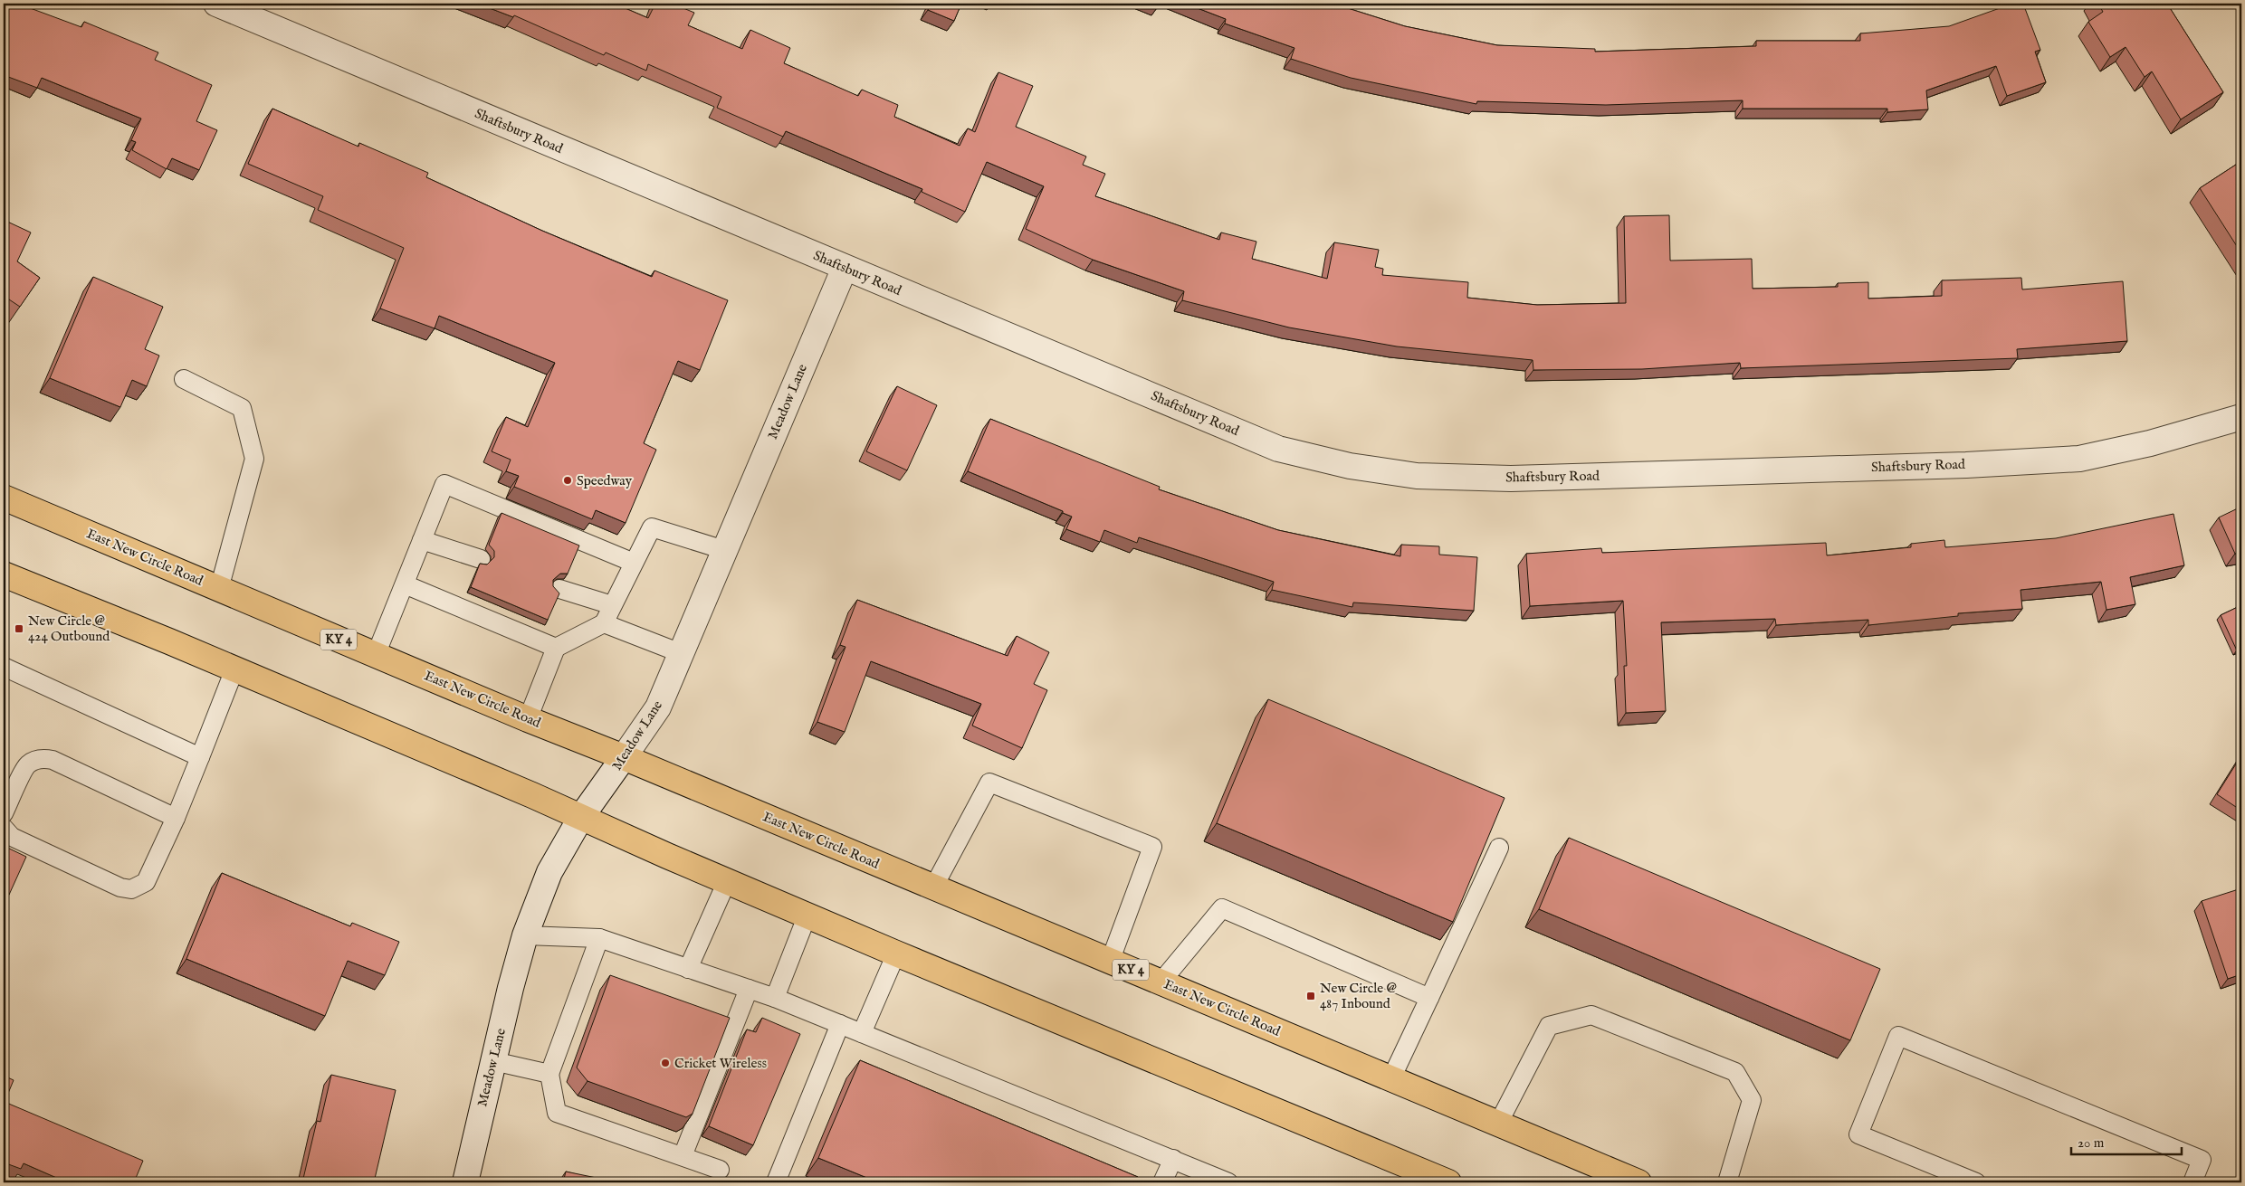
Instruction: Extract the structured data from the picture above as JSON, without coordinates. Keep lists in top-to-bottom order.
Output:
{
  "streets": {
    "highway": ["East New Circle Road", "KY 4"],
    "street": ["Shaftsbury Road", "Meadow Lane"]
  },
  "crossings": [
    ["Shaftsbury Road", "Meadow Lane"],
    ["Meadow Lane", "East New Circle Road"]
  ],
  "places": {
    "other": ["Speedway", "Cricket Wireless"],
    "transit": ["New Circle @ 424 Outbound", "New Circle @ 487 Inbound"]
  },
  "scale_bar": "20 m"
}
